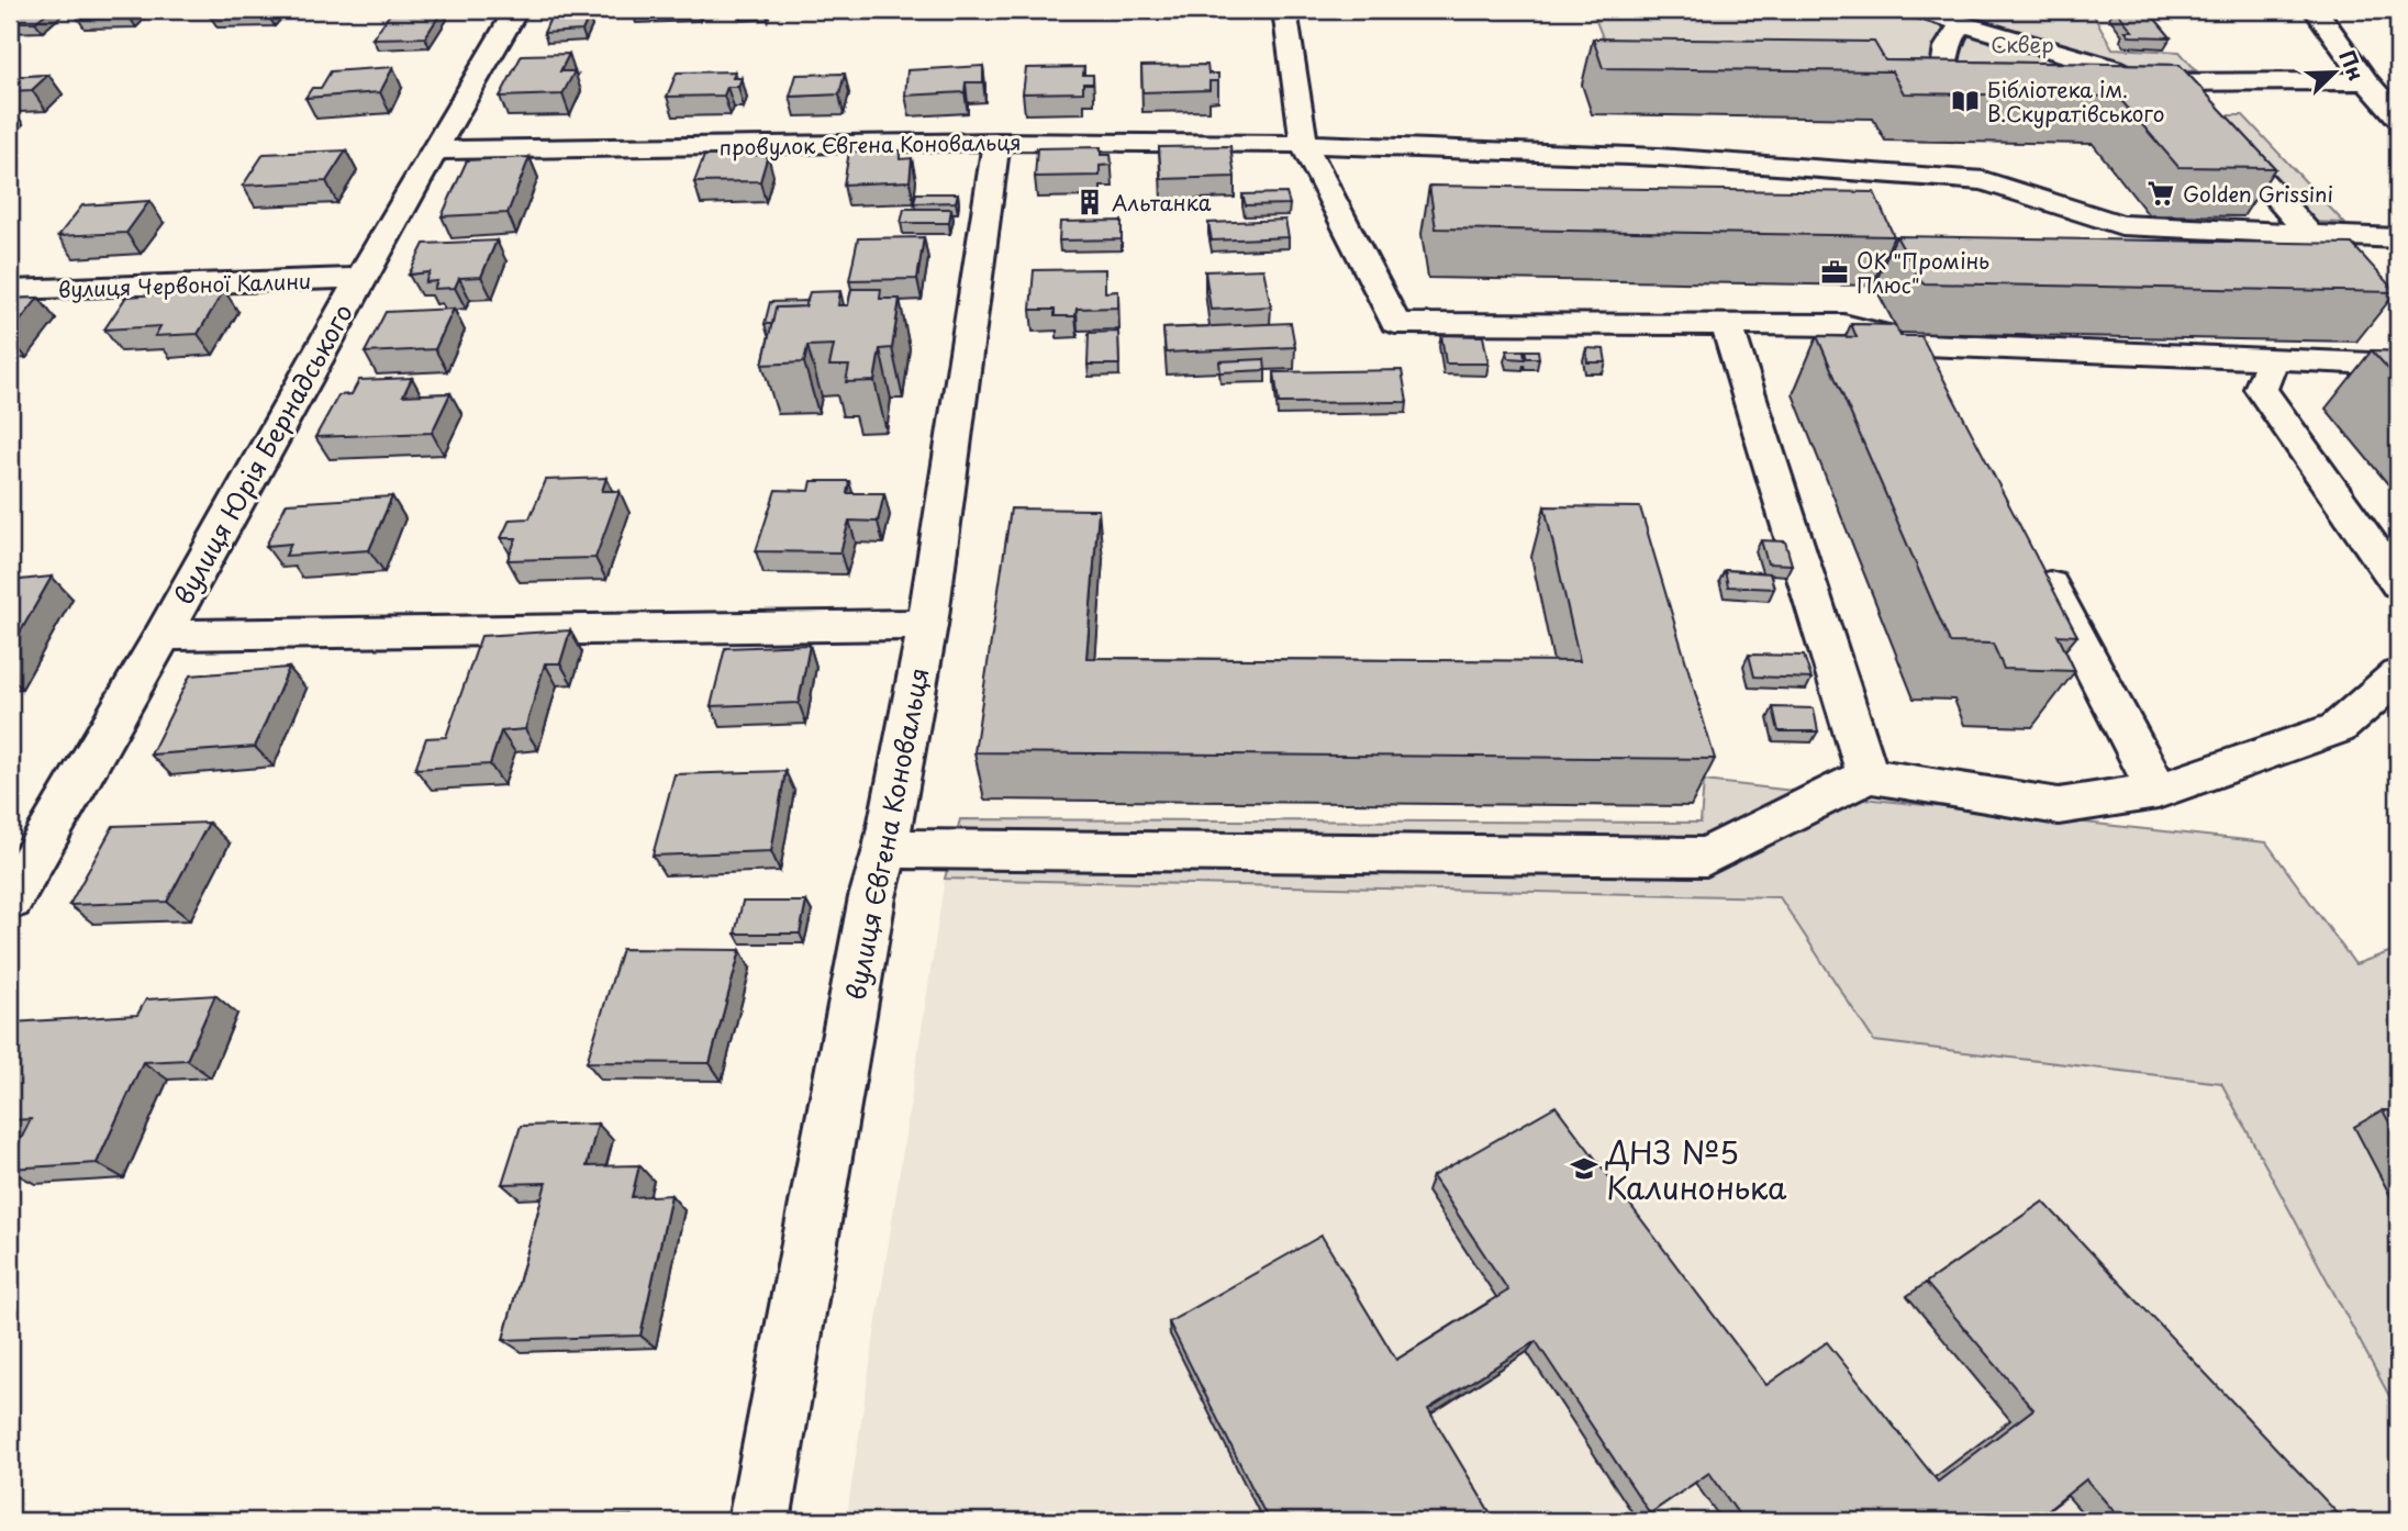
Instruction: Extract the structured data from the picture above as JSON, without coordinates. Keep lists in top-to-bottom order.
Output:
{
  "streets": {
    "street": [
      "провулок Євгена Коновальця",
      "вулиця Червоної Калини",
      "вулиця Юрія Бернадського",
      "вулиця Євгена Коновальця"
    ]
  },
  "crossings": [
    ["провулок Євгена Коновальця", "вулиця Юрія Бернадського"],
    ["провулок Євгена Коновальця", "вулиця Євгена Коновальця"],
    ["вулиця Червоної Калини", "вулиця Юрія Бернадського"]
  ],
  "parks": ["Сквер"],
  "places": {
    "library": ["Бібліотека ім. В.Скуратівського"],
    "supermarket": ["Golden Grissini"],
    "building": ["Альтанка"],
    "office": ["ОК \"Промінь Плюс\""],
    "school or university": ["ДНЗ №5 Калинонька"]
  },
  "north": "top right"
}
